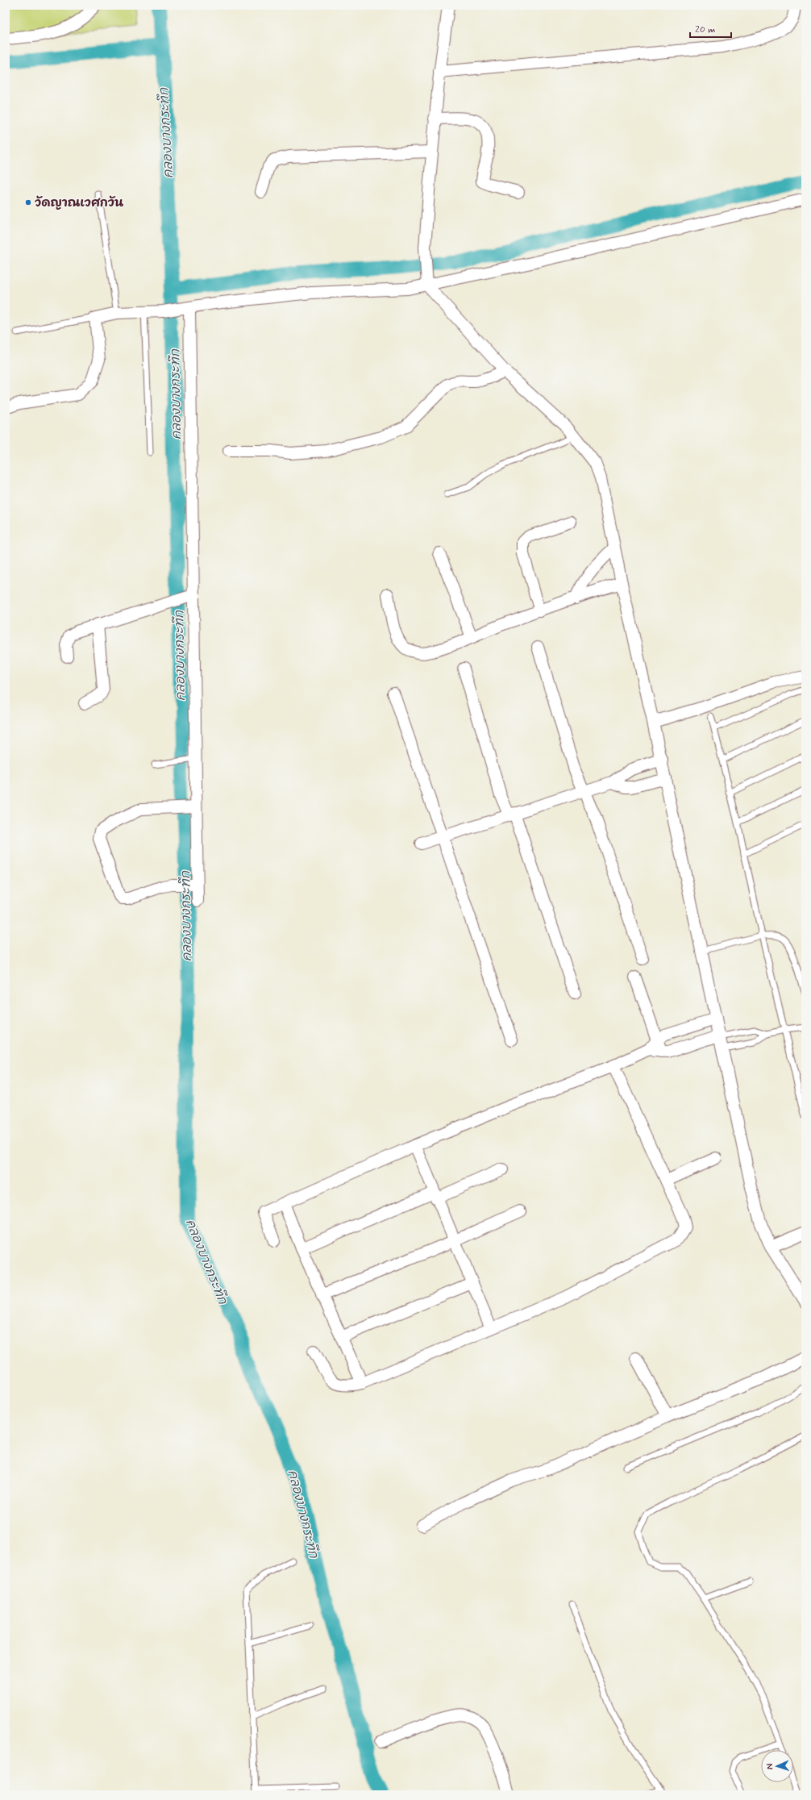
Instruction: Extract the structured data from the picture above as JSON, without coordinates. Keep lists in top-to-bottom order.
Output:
{
  "water": ["คลองบางกระทึก"],
  "places": ["วัดญาณเวศกวัน"],
  "scale_bar": "20 m",
  "north": "left"
}
